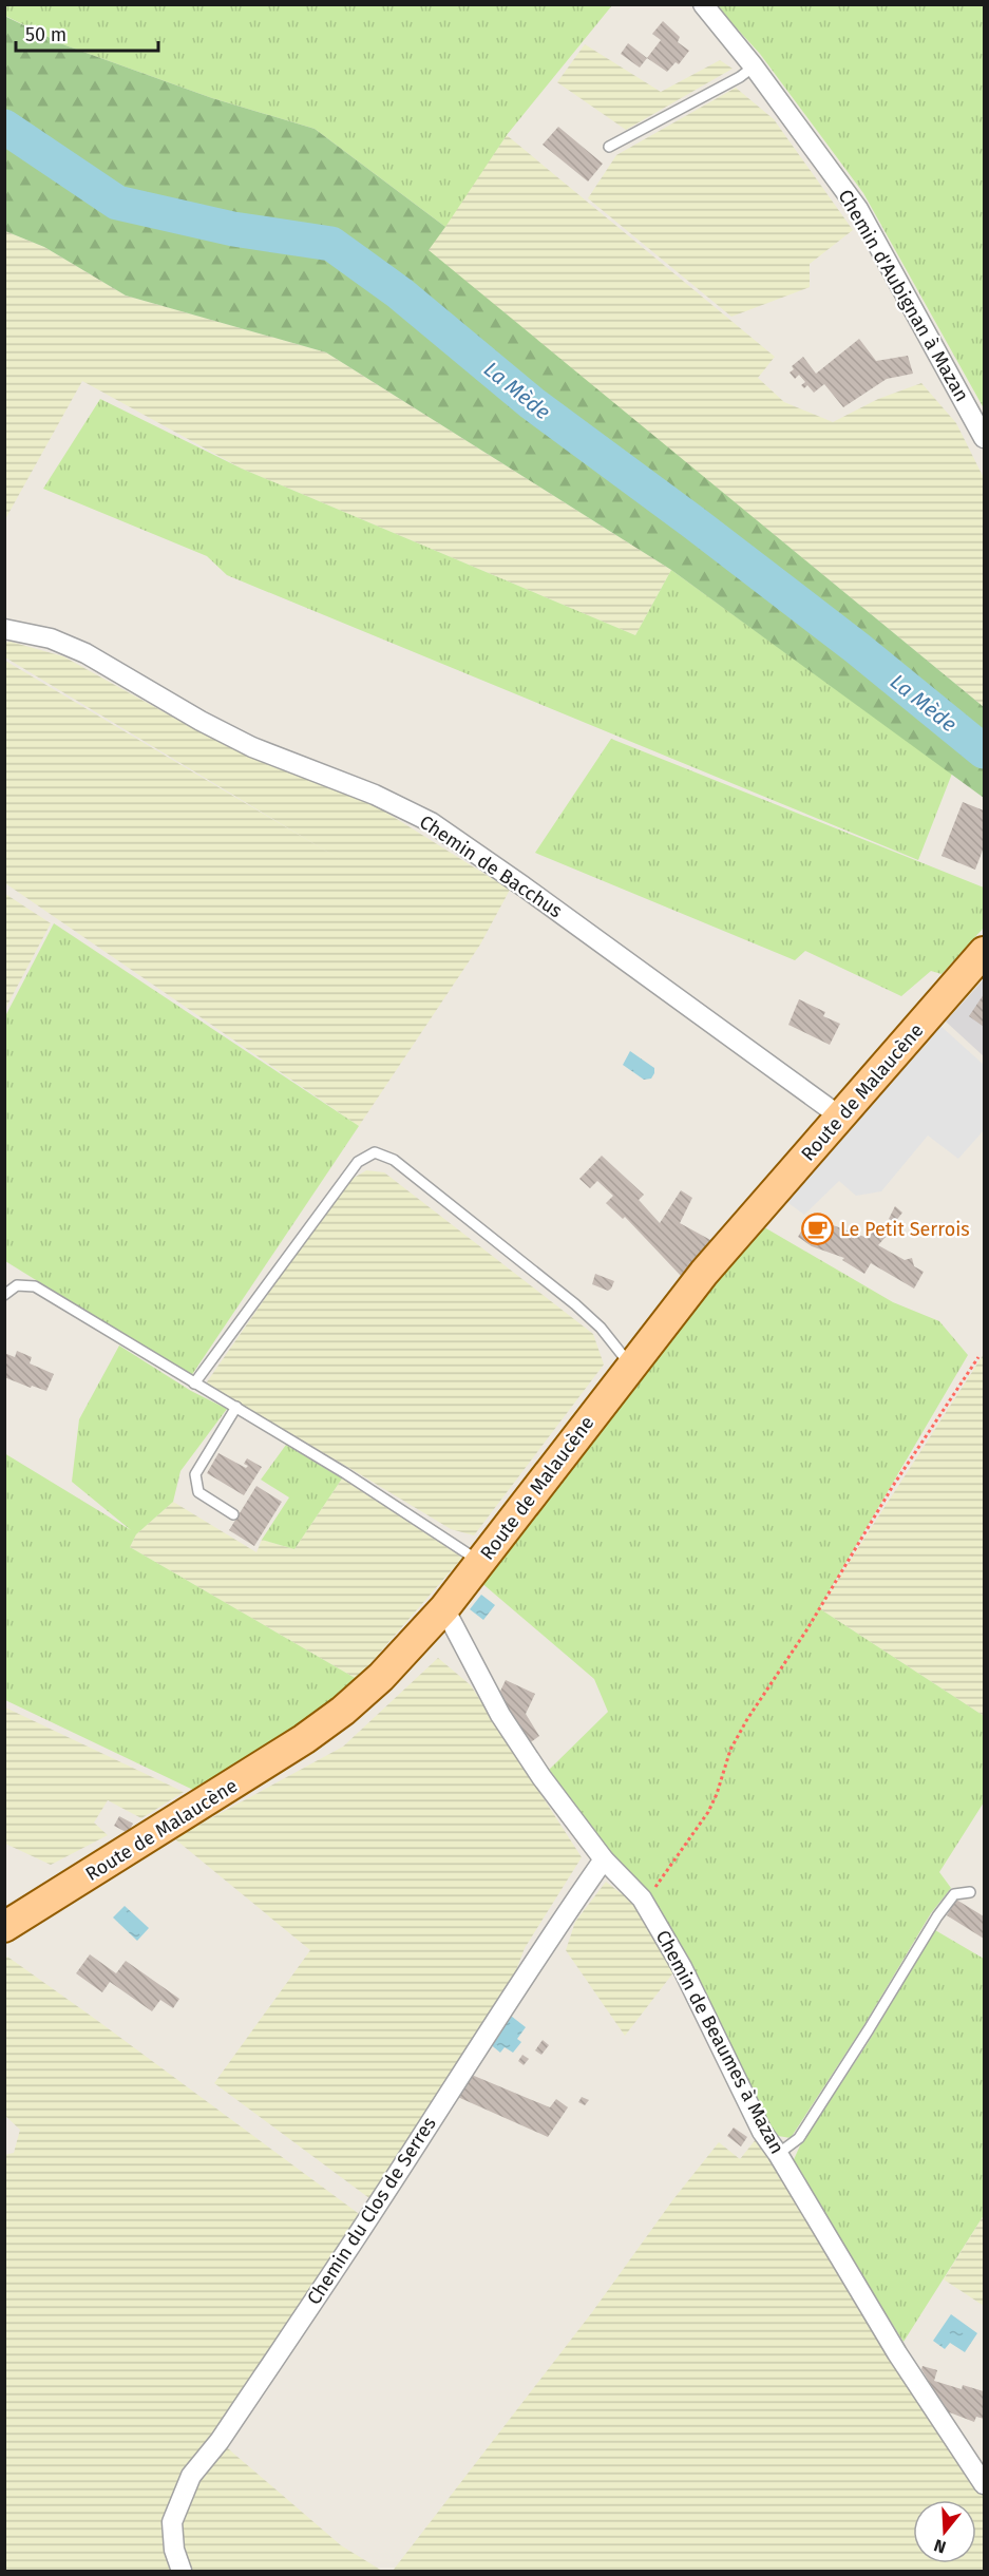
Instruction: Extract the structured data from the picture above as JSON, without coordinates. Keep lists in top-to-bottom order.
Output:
{
  "streets": {
    "main road": ["Route de Malaucène"],
    "street": [
      "Chemin d'Aubignan à Mazan",
      "Chemin de Bacchus",
      "Chemin de Beaumes à Mazan",
      "Chemin du Clos de Serres"
    ]
  },
  "crossings": [
    ["Chemin de Bacchus", "Route de Malaucène"],
    ["Route de Malaucène", "Chemin de Beaumes à Mazan"],
    ["Chemin de Beaumes à Mazan", "Chemin du Clos de Serres"]
  ],
  "water": ["La Mède"],
  "places": {
    "cafe": ["Le Petit Serrois"]
  },
  "scale_bar": "50 m",
  "north": "bottom"
}
